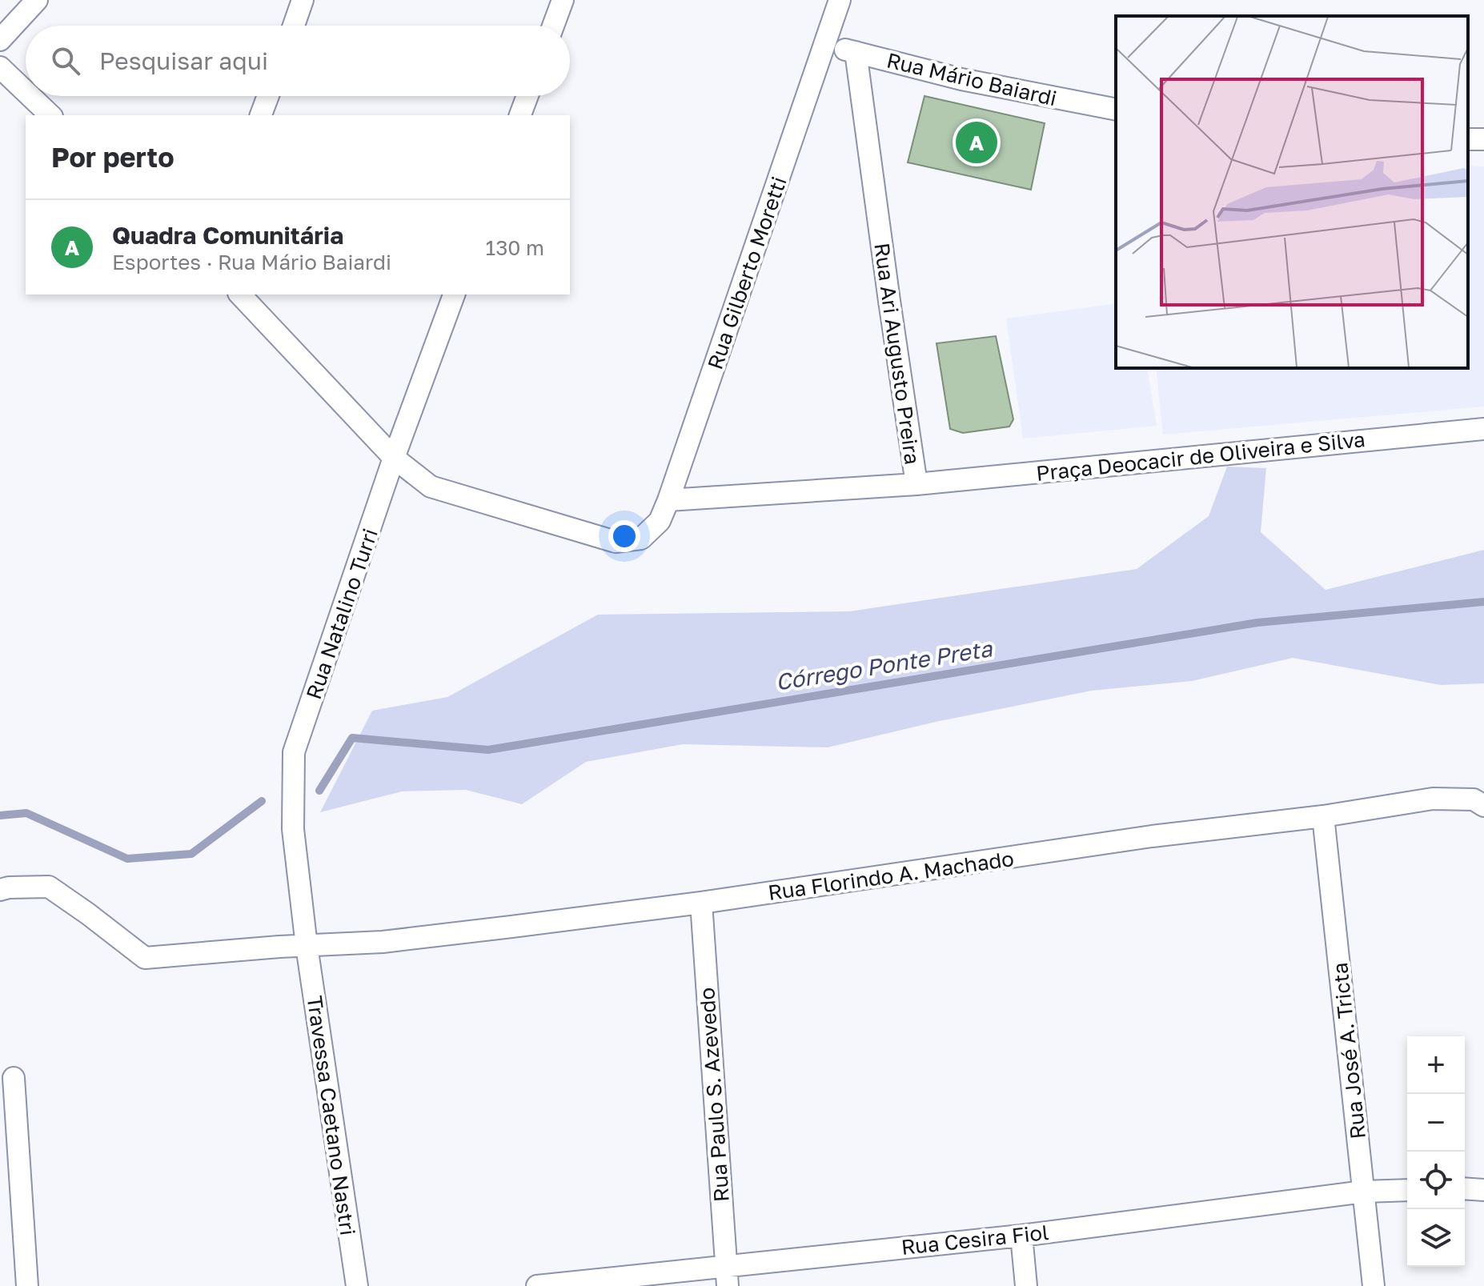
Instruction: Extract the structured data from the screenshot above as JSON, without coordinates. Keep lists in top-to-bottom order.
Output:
{
  "streets": {
    "street": [
      "Rua Mário Baiardi",
      "Rua Gilberto Moretti",
      "Rua Ari Augusto Preira",
      "Praça Deocacir de Oliveira e Silva",
      "Rua Natalino Turri",
      "Rua Florindo A. Machado",
      "Rua José A. Tricta",
      "Rua Paulo S. Azevedo",
      "Travessa Caetano Nastri",
      "Rua Cesira Fiol"
    ]
  },
  "crossings": [
    ["Rua Mário Baiardi", "Rua Gilberto Moretti"],
    ["Rua Mário Baiardi", "Rua Ari Augusto Preira"],
    ["Rua Gilberto Moretti", "Rua Ari Augusto Preira"],
    ["Rua Gilberto Moretti", "Rua Natalino Turri"],
    ["Rua Ari Augusto Preira", "Praça Deocacir de Oliveira e Silva"],
    ["Rua Natalino Turri", "Rua Florindo A. Machado"],
    ["Rua Natalino Turri", "Travessa Caetano Nastri"],
    ["Rua Florindo A. Machado", "Rua José A. Tricta"],
    ["Rua Florindo A. Machado", "Rua Paulo S. Azevedo"],
    ["Rua Florindo A. Machado", "Travessa Caetano Nastri"],
    ["Rua José A. Tricta", "Rua Cesira Fiol"],
    ["Rua Paulo S. Azevedo", "Rua Cesira Fiol"]
  ],
  "water": ["Córrego Ponte Preta"],
  "page": {
    "search": "Pesquisar aqui",
    "heading": "Por perto",
    "pins": "A",
    "list": [
      {
        "mark": "A",
        "name": "Quadra Comunitária",
        "note": "Esportes · Rua Mário Baiardi",
        "value": "130 m"
      }
    ],
    "map_buttons": ["+", "−"]
  }
}
